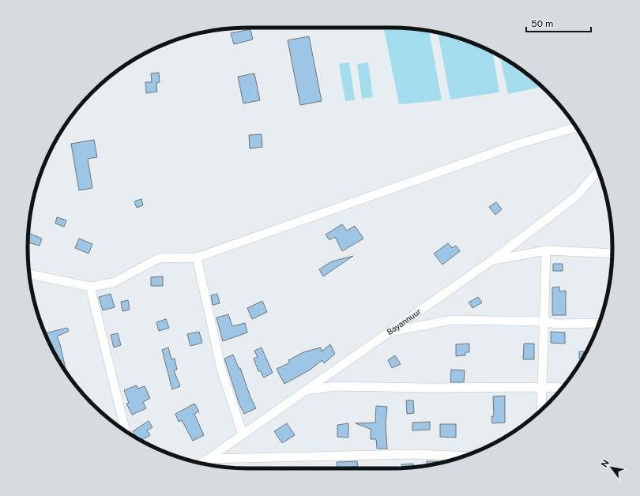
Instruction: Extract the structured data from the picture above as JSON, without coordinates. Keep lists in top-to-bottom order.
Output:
{
  "streets": {
    "street": ["Bayannuur"]
  },
  "scale_bar": "50 m",
  "north": "top left"
}
